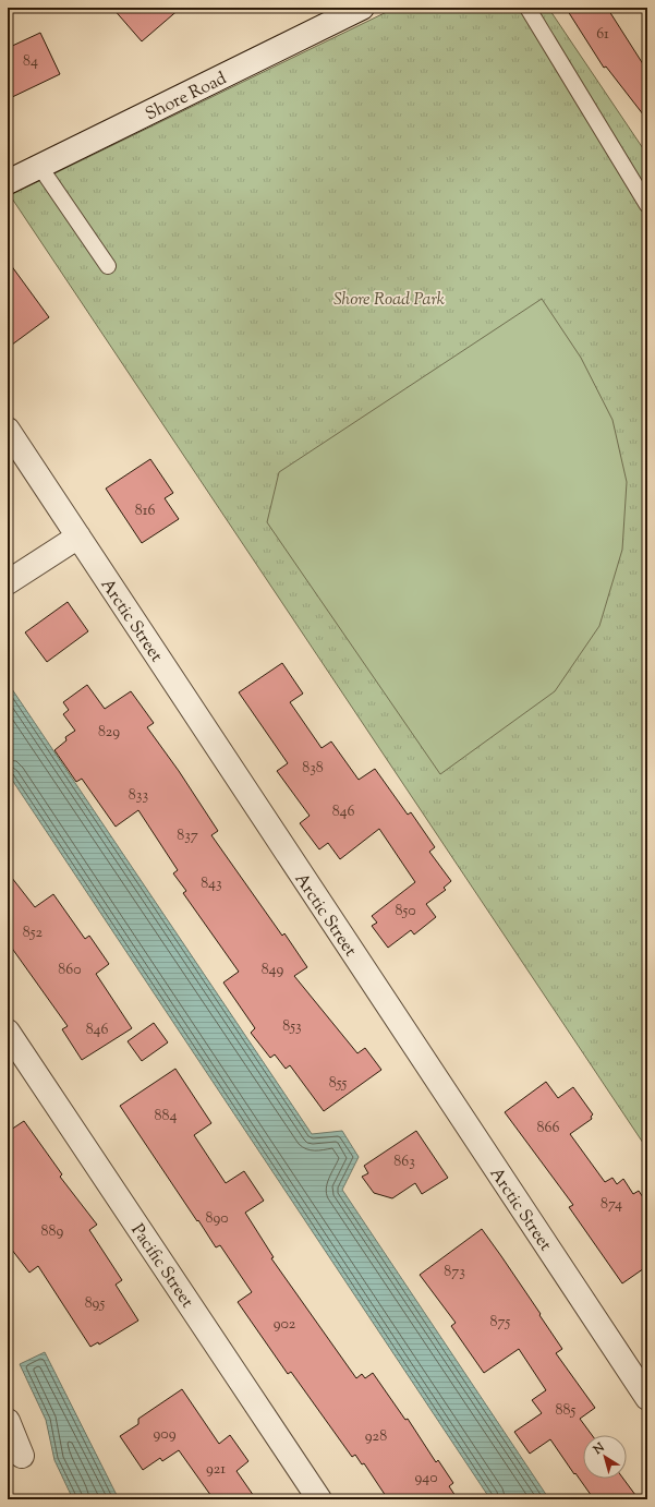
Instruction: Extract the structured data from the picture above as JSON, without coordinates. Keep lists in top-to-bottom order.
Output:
{
  "streets": {
    "street": ["Shore Road", "Arctic Street", "Pacific Street"]
  },
  "parks": ["Shore Road Park"],
  "house_numbers": [
    "61",
    "84",
    "816",
    "829",
    "838",
    "833",
    "846",
    "837",
    "843",
    "850",
    "852",
    "860",
    "849",
    "853",
    "846",
    "855",
    "884",
    "866",
    "863",
    "874",
    "890",
    "889",
    "873",
    "895",
    "875",
    "902",
    "885",
    "909",
    "928",
    "921",
    "940"
  ],
  "north": "top left"
}
